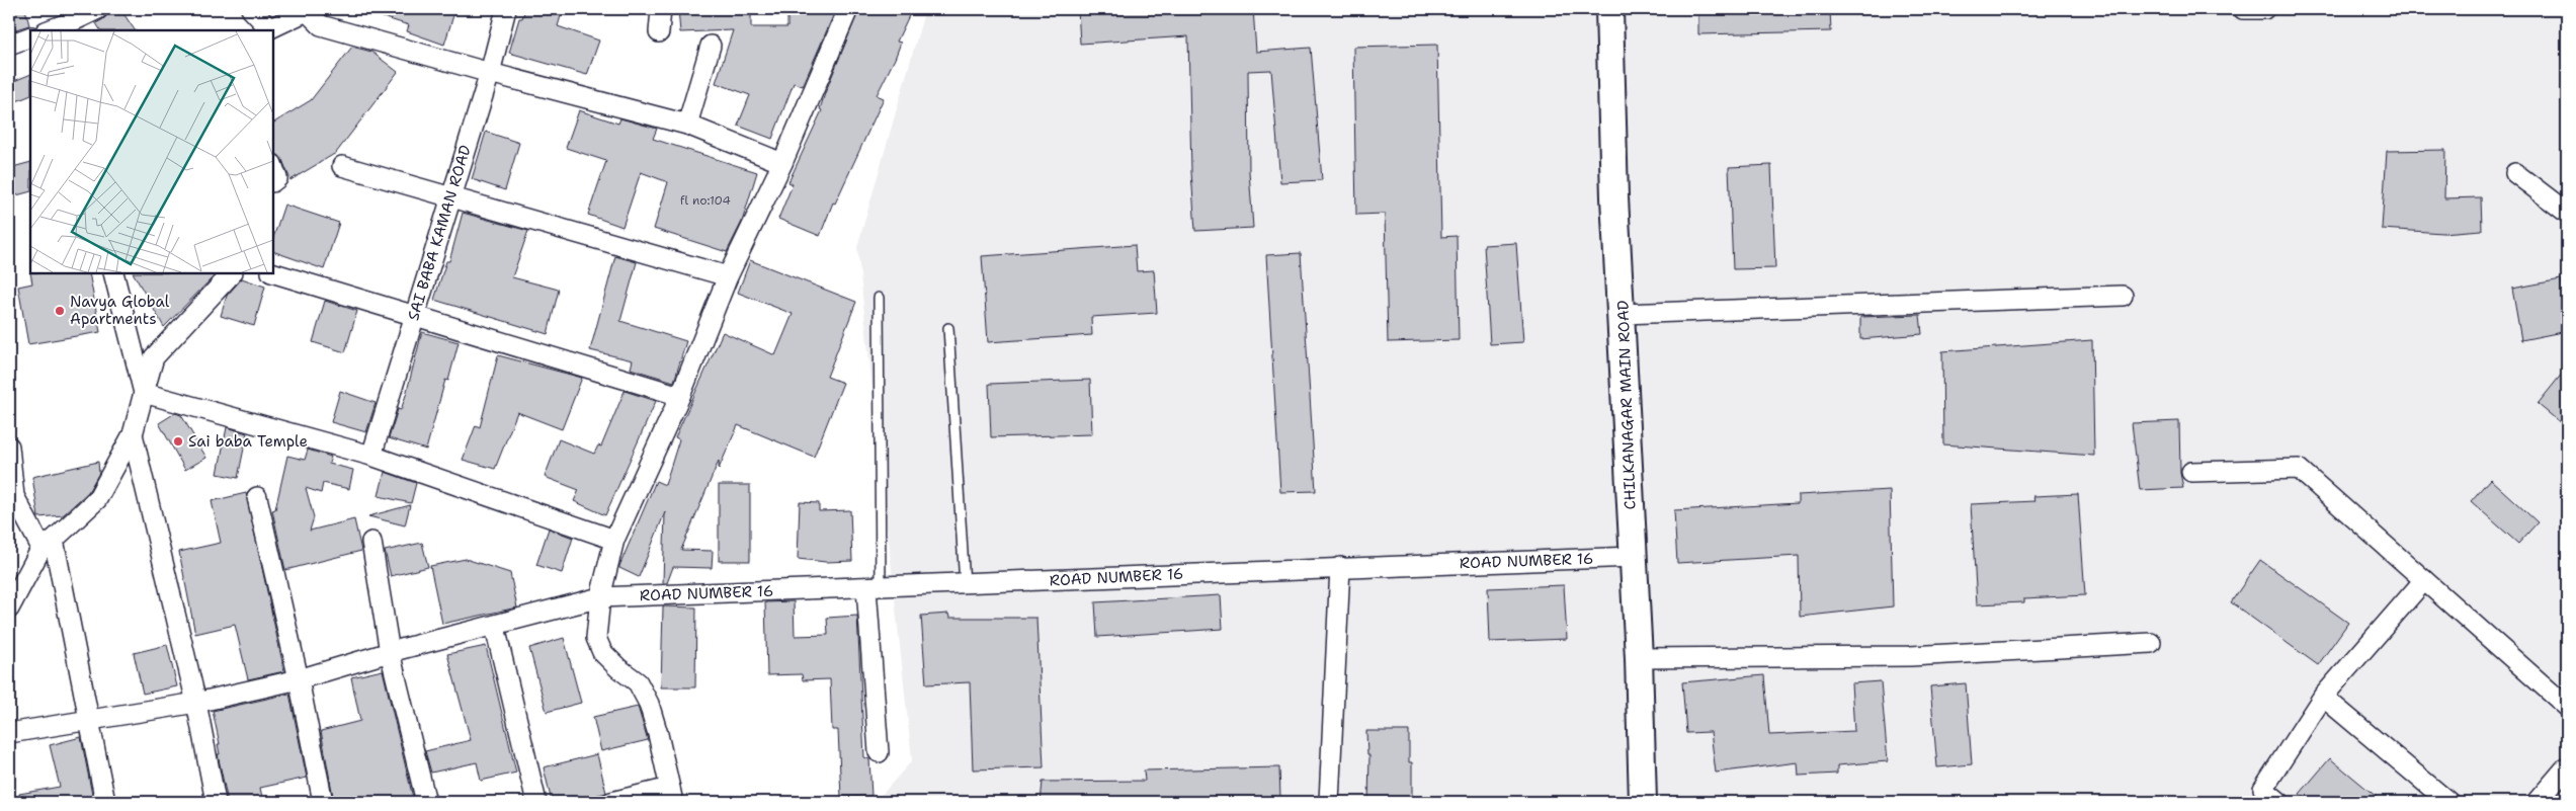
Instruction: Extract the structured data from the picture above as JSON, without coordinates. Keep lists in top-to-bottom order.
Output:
{
  "streets": {
    "main road": ["CHILKANAGAR MAIN ROAD"],
    "street": ["SAI BABA KAMAN ROAD", "ROAD NUMBER 16"]
  },
  "crossings": [
    ["CHILKANAGAR MAIN ROAD", "ROAD NUMBER 16"]
  ],
  "places": ["Navya Global Apartments", "Sai baba Temple"],
  "house_numbers": ["fl no:104"]
}
